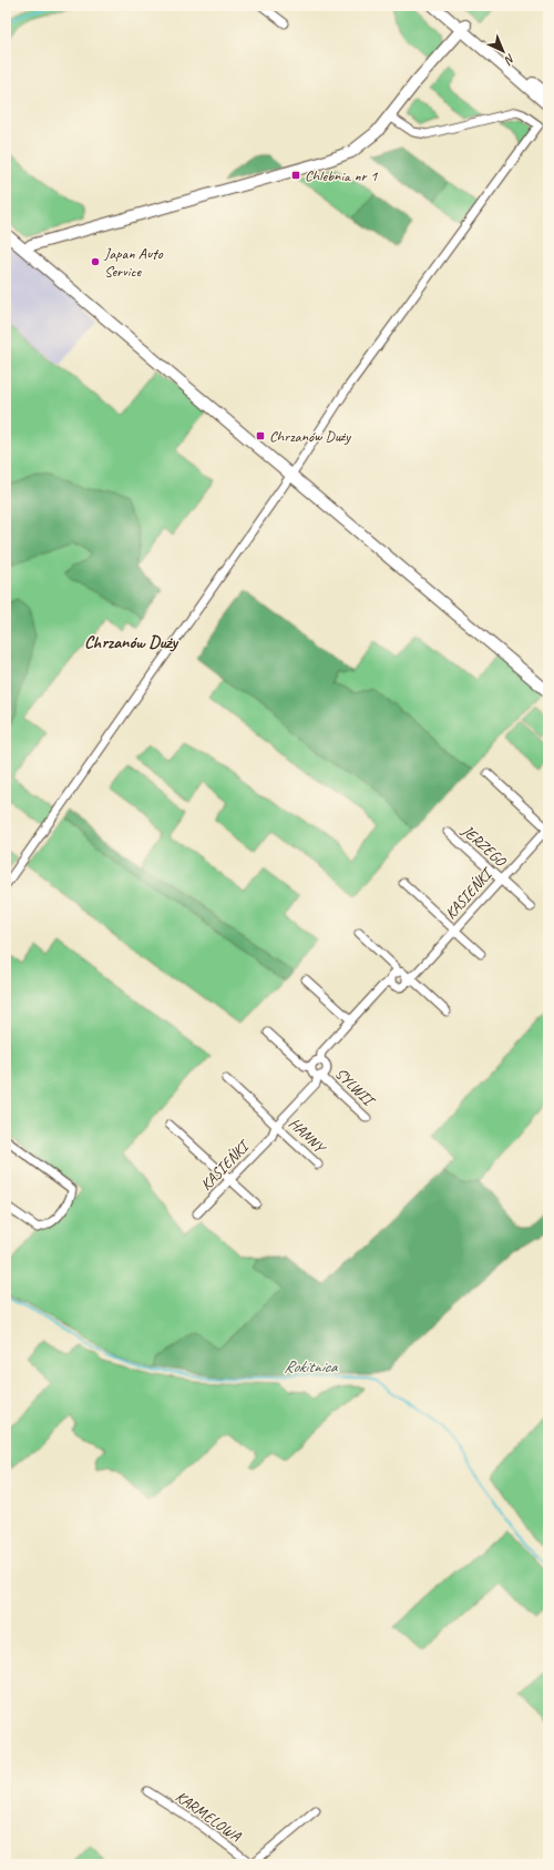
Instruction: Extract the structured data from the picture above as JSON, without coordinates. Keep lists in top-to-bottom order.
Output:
{
  "streets": {
    "street": [
      "JERZEGO",
      "KASIEŃKI",
      "SYLWII",
      "HANNY",
      "KARMELOWA"
    ]
  },
  "crossings": [
    ["JERZEGO", "KASIEŃKI"],
    ["KASIEŃKI", "SYLWII"],
    ["KASIEŃKI", "HANNY"]
  ],
  "districts": ["Chrzanów Duży"],
  "water": ["Rokitnica"],
  "places": {
    "transit": ["Chlebnia nr 1", "Chrzanów Duży"],
    "other": ["Japan Auto Service"]
  },
  "north": "bottom right"
}
